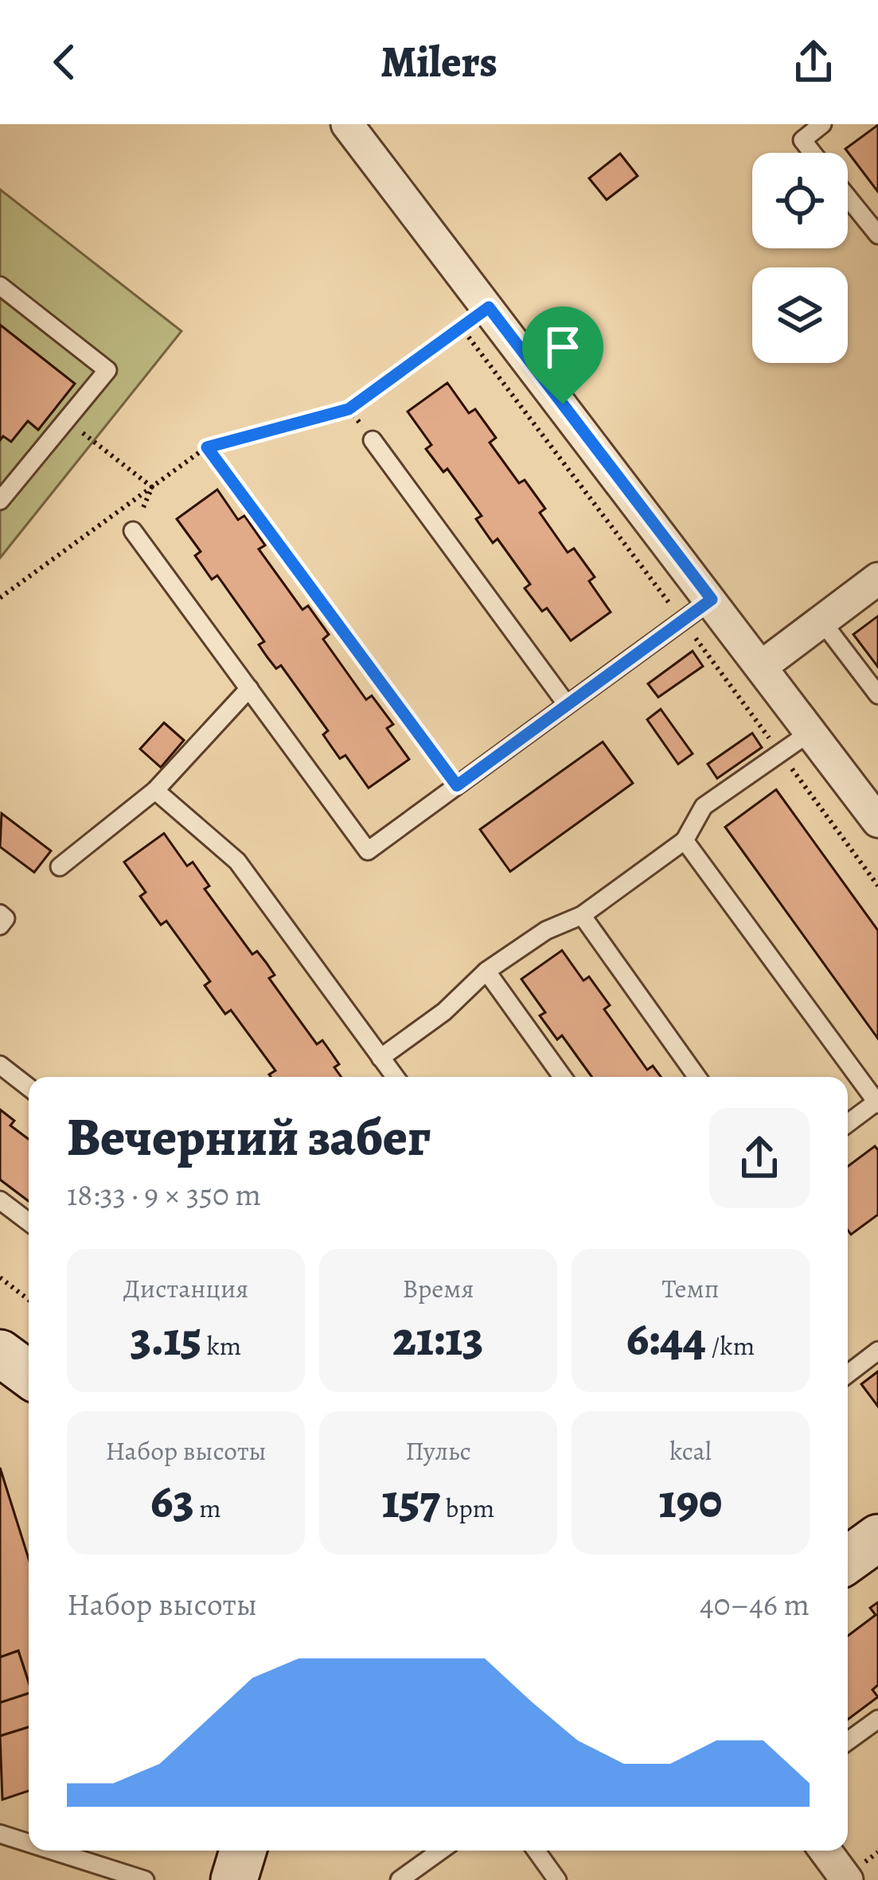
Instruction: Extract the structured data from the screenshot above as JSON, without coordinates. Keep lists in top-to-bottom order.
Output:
{
  "page": {
    "header": "Milers",
    "heading": ["Вечерний забег", "18:33 · 9 × 350 m"],
    "stats": [
      ["Дистанция", "3.15 km"],
      ["Время", "21:13"],
      ["Темп", "6:44 /km"],
      ["Набор высоты", "63 m"],
      ["Пульс", "157 bpm"],
      ["kcal", "190"]
    ],
    "chart": ["Набор высоты", "40–46 m"]
  }
}
